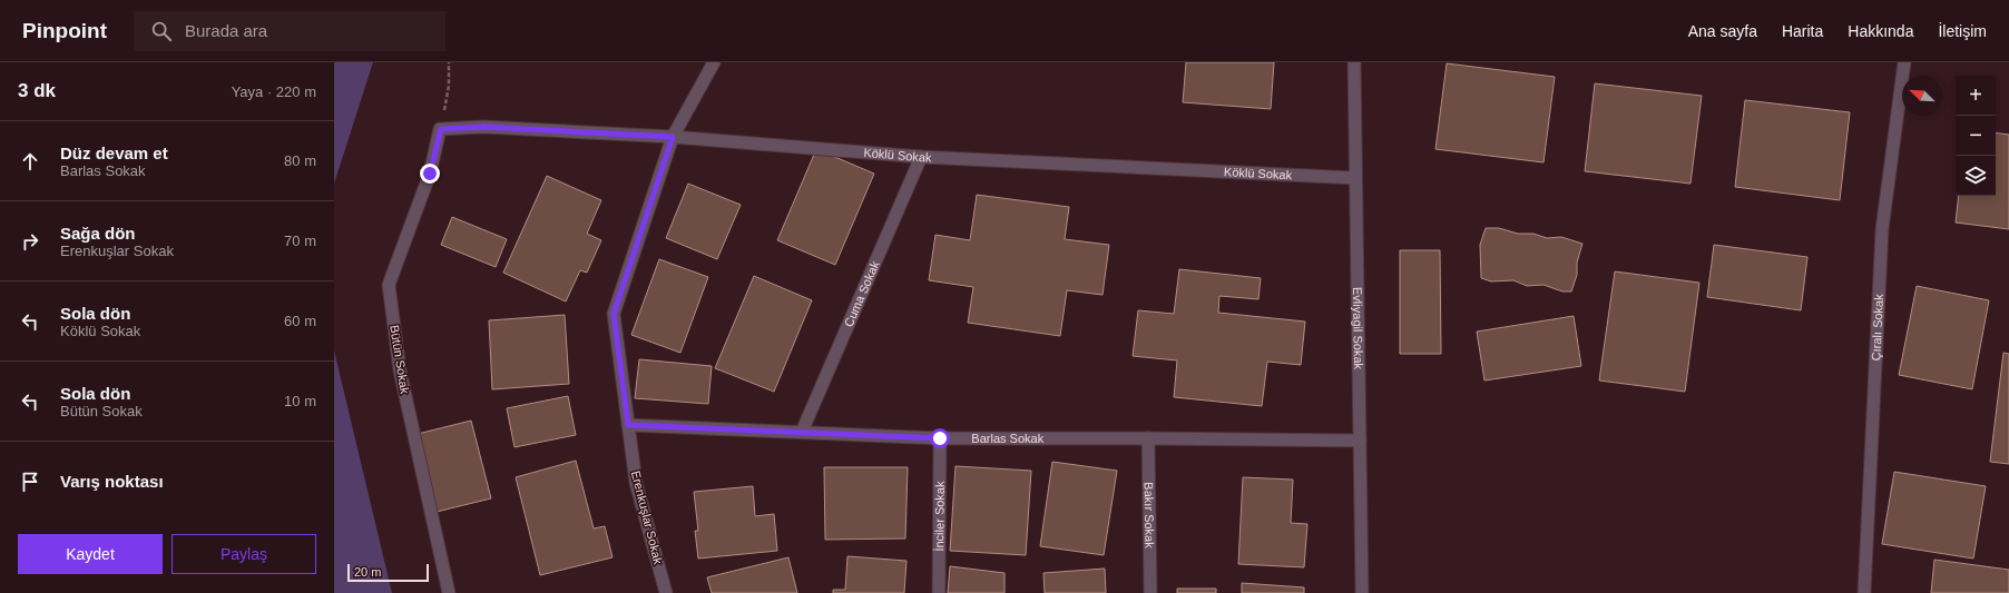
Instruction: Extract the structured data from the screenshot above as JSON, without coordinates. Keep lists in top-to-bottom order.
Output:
{
  "streets": {
    "street": [
      "Köklü Sokak",
      "Cuma Sokak",
      "Çıralı Sokak",
      "Evliyagil Sokak",
      "Bütün Sokak",
      "Barlas Sokak",
      "Bakır Sokak",
      "İnciler Sokak",
      "Erenkuşlar Sokak"
    ]
  },
  "crossings": [
    ["Köklü Sokak", "Cuma Sokak"],
    ["Köklü Sokak", "Evliyagil Sokak"],
    ["Köklü Sokak", "Bütün Sokak"],
    ["Köklü Sokak", "Erenkuşlar Sokak"],
    ["Cuma Sokak", "Barlas Sokak"],
    ["Evliyagil Sokak", "Barlas Sokak"],
    ["Barlas Sokak", "Bakır Sokak"],
    ["Barlas Sokak", "İnciler Sokak"],
    ["Barlas Sokak", "Erenkuşlar Sokak"]
  ],
  "scale_bar": "20 m",
  "north": "top left",
  "page": {
    "header": "Pinpoint",
    "search": "Burada ara",
    "nav": [
      "Ana sayfa",
      "Harita",
      "Hakkında",
      "İletişim"
    ],
    "heading": ["3 dk", "Yaya · 220 m"],
    "map_buttons": ["+", "−"],
    "list": [
      ["Düz devam et", "Barlas Sokak", "80 m"],
      ["Sağa dön", "Erenkuşlar Sokak", "70 m"],
      ["Sola dön", "Köklü Sokak", "60 m"],
      ["Sola dön", "Bütün Sokak", "10 m"],
      "Varış noktası"
    ],
    "buttons": ["Kaydet", "Paylaş"],
    "scale": "20 m"
  }
}
